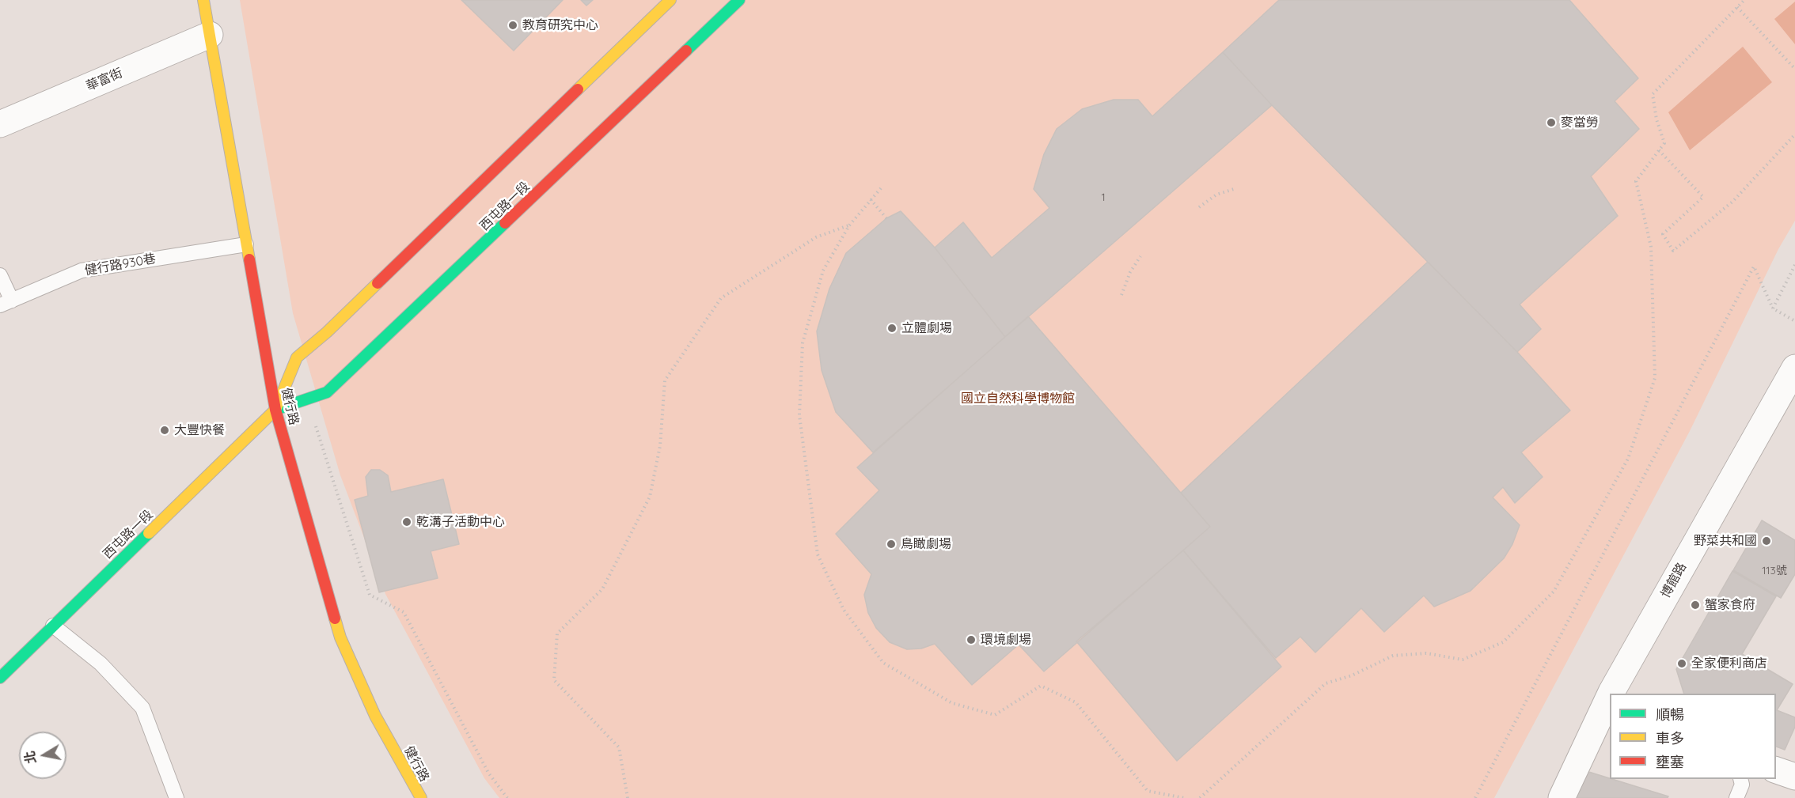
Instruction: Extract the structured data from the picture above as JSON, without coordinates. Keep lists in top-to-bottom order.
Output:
{
  "streets": {
    "street": [
      "華富街",
      "西屯路一段",
      "健行路",
      "博館路"
    ],
    "lane": ["健行路930巷"]
  },
  "crossings": [
    ["華富街", "健行路"],
    ["西屯路一段", "健行路"],
    ["健行路930巷", "健行路"]
  ],
  "parks": ["國立自然科學博物館"],
  "places": [
    "教育研究中心",
    "麥當勞",
    "立體劇場",
    "大豐快餐",
    "乾溝子活動中心",
    "野菜共和國",
    "鳥瞰劇場",
    "蟹家食府",
    "環境劇場",
    "全家便利商店"
  ],
  "house_numbers": ["1", "113號"],
  "legend": ["順暢", "車多", "壅塞"],
  "north": "left"
}
